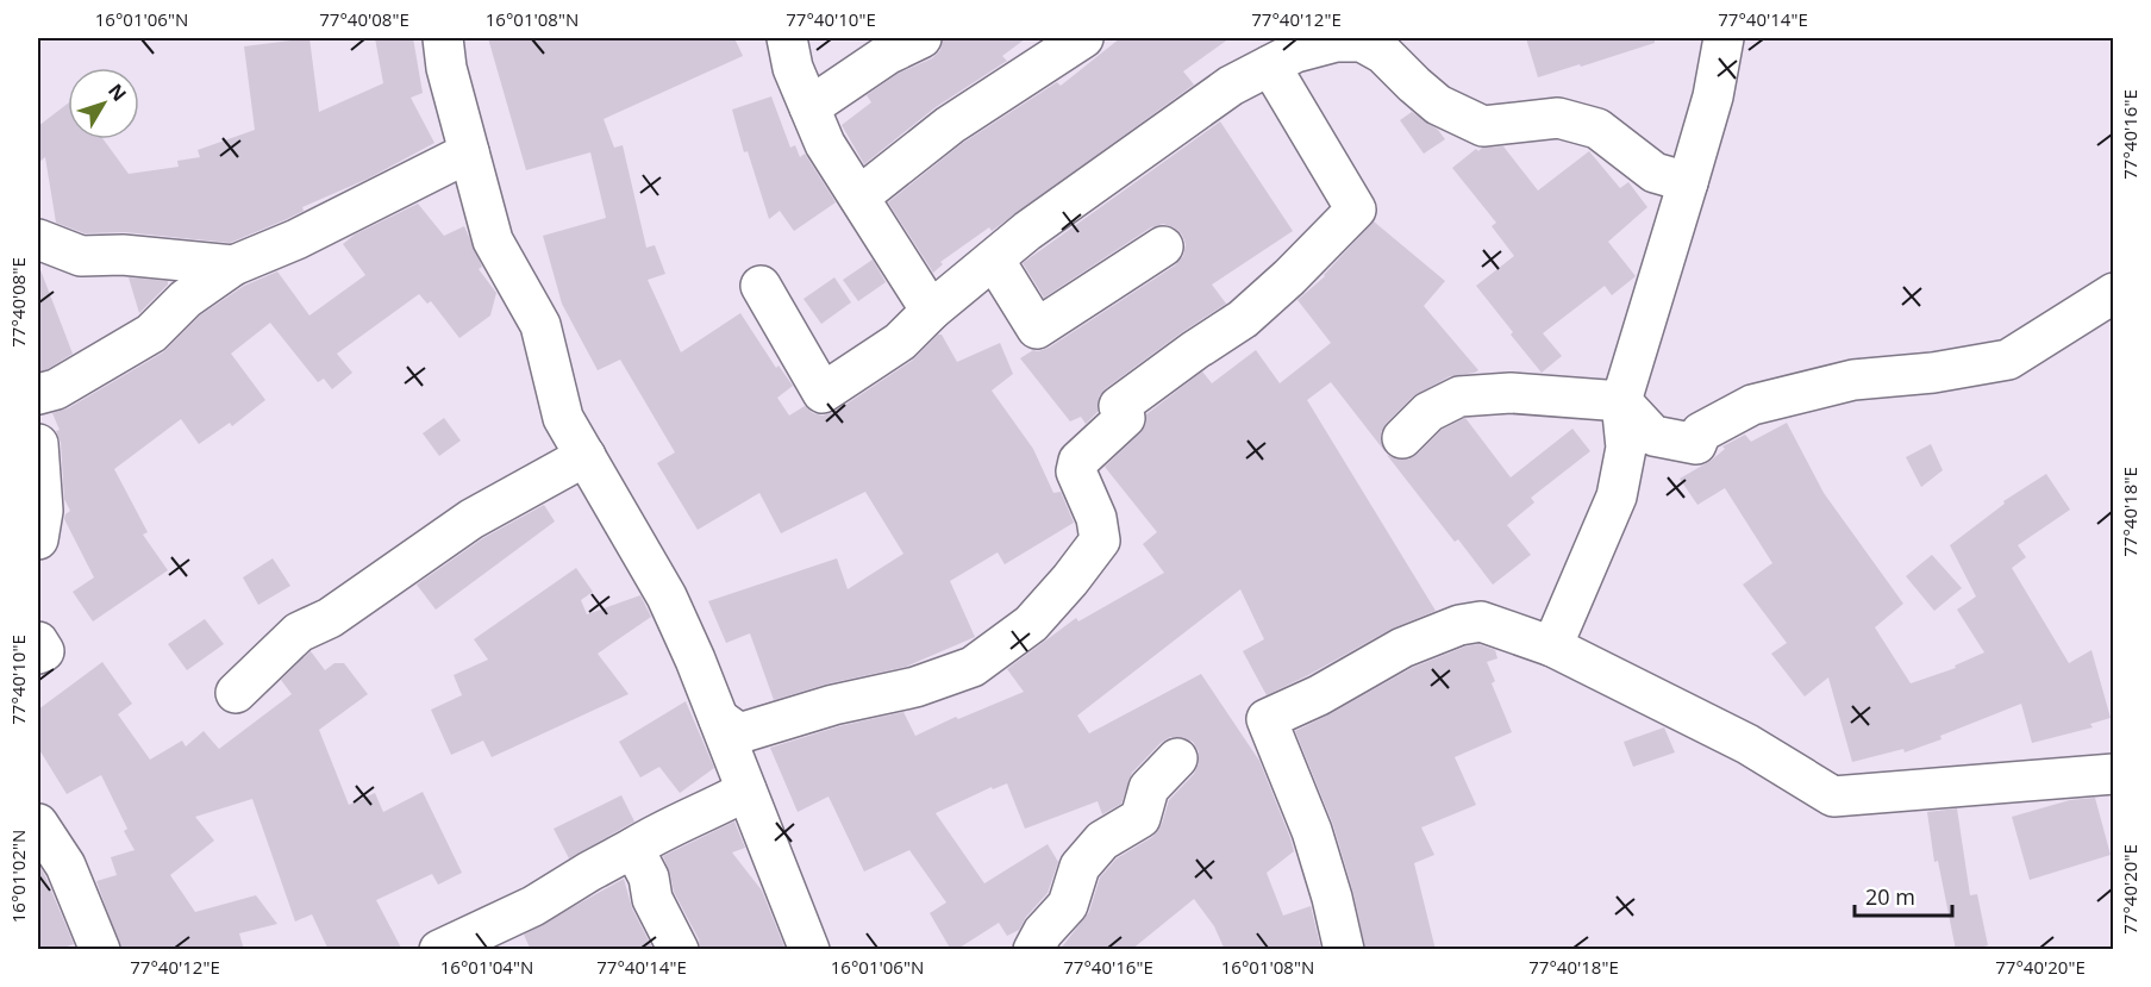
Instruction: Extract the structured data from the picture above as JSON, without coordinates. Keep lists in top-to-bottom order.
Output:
{
  "scale_bar": "20 m",
  "north": "top right",
  "coordinates": [
    "16°01'06\"N",
    "77°40'08\"E",
    "16°01'08\"N",
    "77°40'10\"E",
    "77°40'12\"E",
    "77°40'14\"E",
    "77°40'16\"E",
    "77°40'18\"E",
    "16°01'02\"N",
    "77°40'20\"E",
    "16°01'04\"N"
  ]
}
